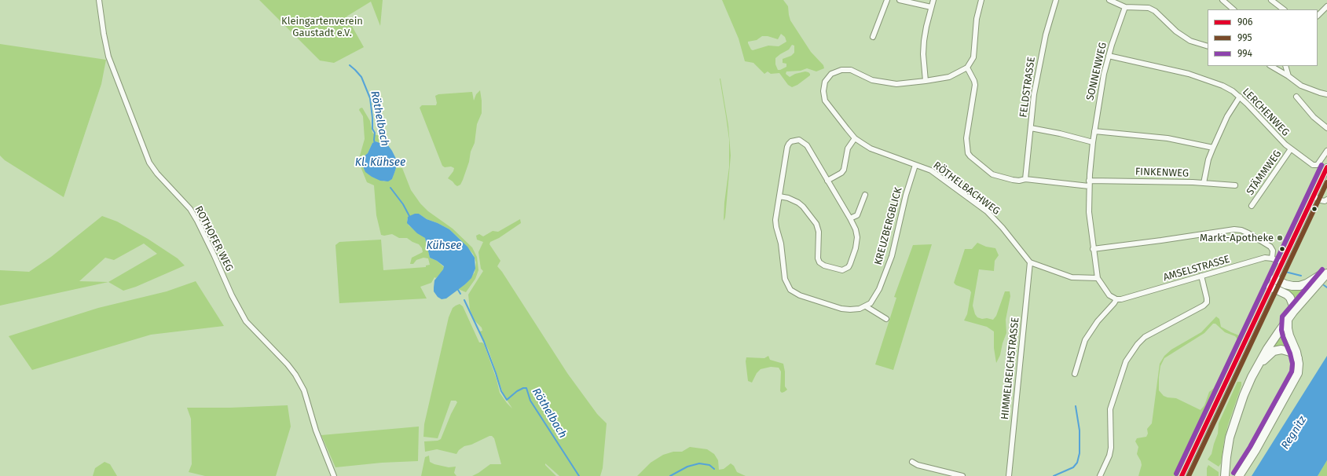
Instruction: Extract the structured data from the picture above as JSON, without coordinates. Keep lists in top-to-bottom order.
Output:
{
  "streets": {
    "street": [
      "SONNENWEG",
      "FELDSTRASSE",
      "LERCHENWEG",
      "FINKENWEG",
      "STÄMMWEG",
      "RÖTHELBACHWEG",
      "KREUZBERGBLICK",
      "ROTHOFER WEG",
      "AMSELSTRASSE",
      "HIMMELREICHSTRASSE"
    ]
  },
  "crossings": [
    ["SONNENWEG", "LERCHENWEG"],
    ["SONNENWEG", "FINKENWEG"],
    ["LERCHENWEG", "STÄMMWEG"],
    ["RÖTHELBACHWEG", "KREUZBERGBLICK"],
    ["RÖTHELBACHWEG", "HIMMELREICHSTRASSE"]
  ],
  "water": [
    "Röthelbach",
    "Kl. Kühsee",
    "Kühsee",
    "Regnitz"
  ],
  "parks": ["Kleingartenverein Gaustadt e.V."],
  "places": ["Markt-Apotheke"],
  "lines": ["transit line 994", "transit line 906", "transit line 995"],
  "legend": ["906", "995", "994"]
}
